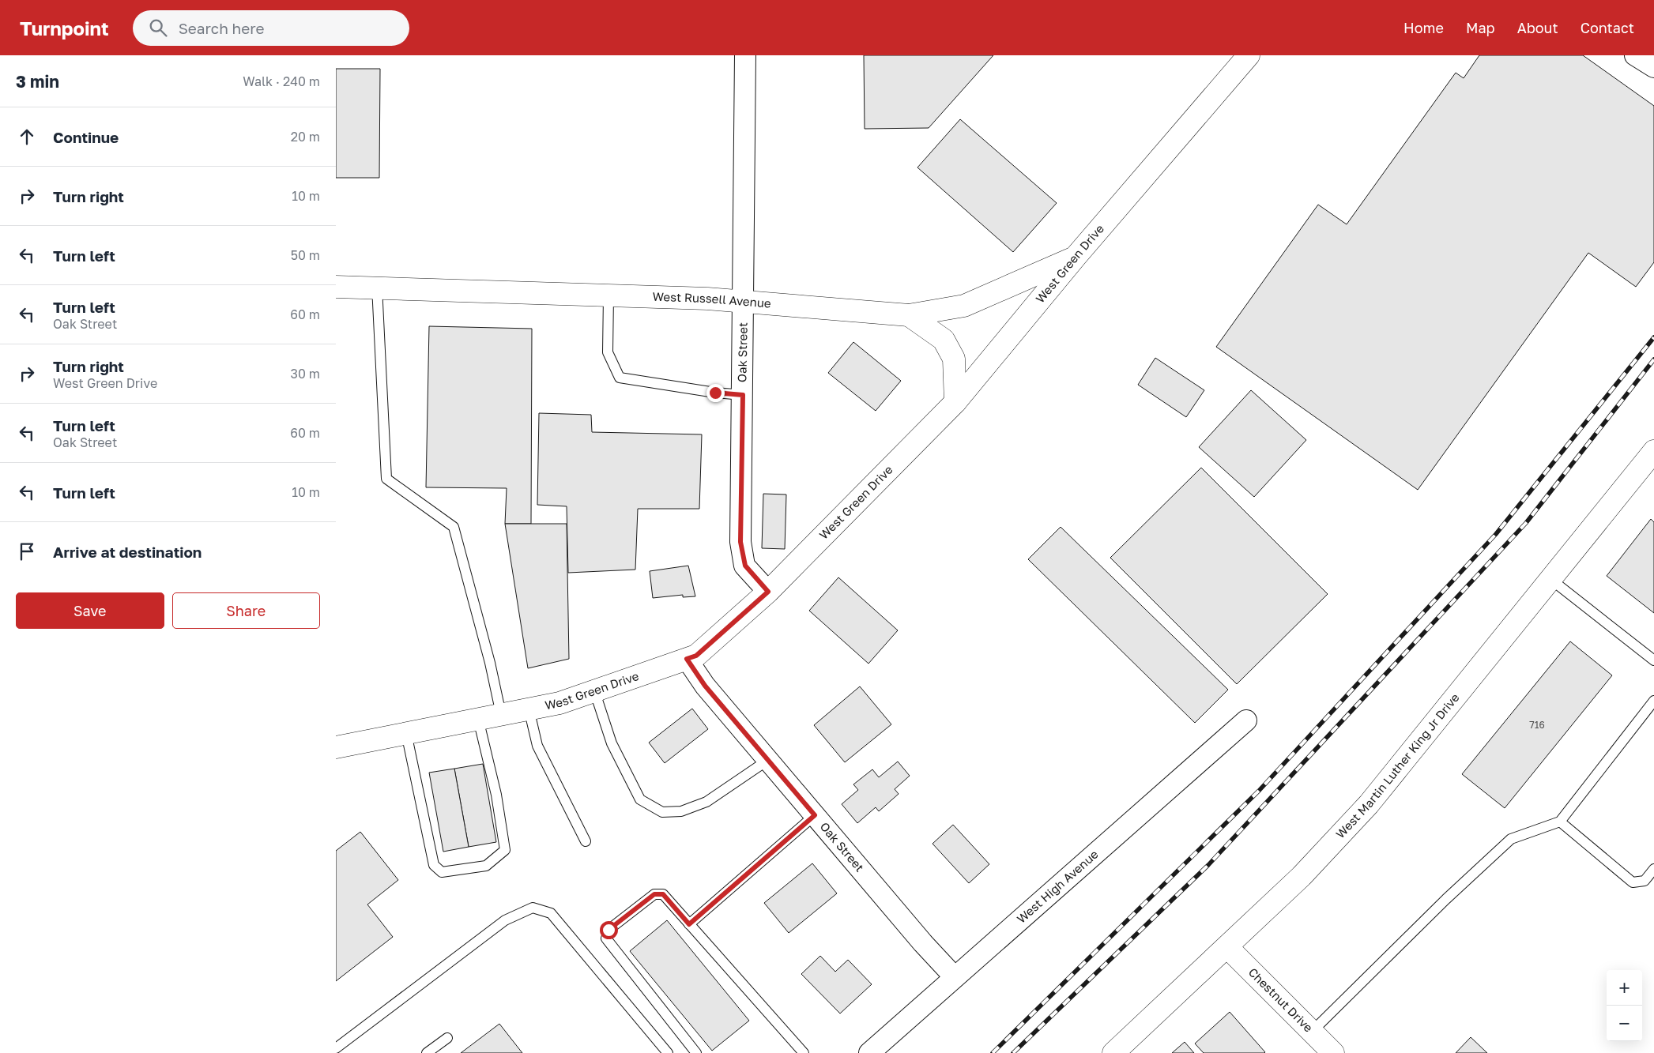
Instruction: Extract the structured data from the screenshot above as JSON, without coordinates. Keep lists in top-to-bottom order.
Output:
{
  "streets": {
    "main road": [
      "West Green Drive",
      "West Russell Avenue",
      "West Martin Luther King Jr Drive",
      "Chestnut Drive"
    ],
    "street": ["Oak Street", "West High Avenue"]
  },
  "crossings": [
    ["West Green Drive", "West Russell Avenue"],
    ["West Green Drive", "Oak Street"],
    ["West Russell Avenue", "Oak Street"],
    ["Oak Street", "West High Avenue"],
    ["West Martin Luther King Jr Drive", "Chestnut Drive"]
  ],
  "house_numbers": ["716"],
  "page": {
    "header": "Turnpoint",
    "search": "Search here",
    "nav": [
      "Home",
      "Map",
      "About",
      "Contact"
    ],
    "heading": ["3 min", "Walk · 240 m"],
    "list": [
      ["Continue", "20 m"],
      ["Turn right", "10 m"],
      ["Turn left", "50 m"],
      ["Turn left", "Oak Street", "60 m"],
      ["Turn right", "West Green Drive", "30 m"],
      ["Turn left", "Oak Street", "60 m"],
      ["Turn left", "10 m"],
      "Arrive at destination"
    ],
    "buttons": ["Save", "Share"],
    "map_buttons": ["+", "−"]
  }
}
